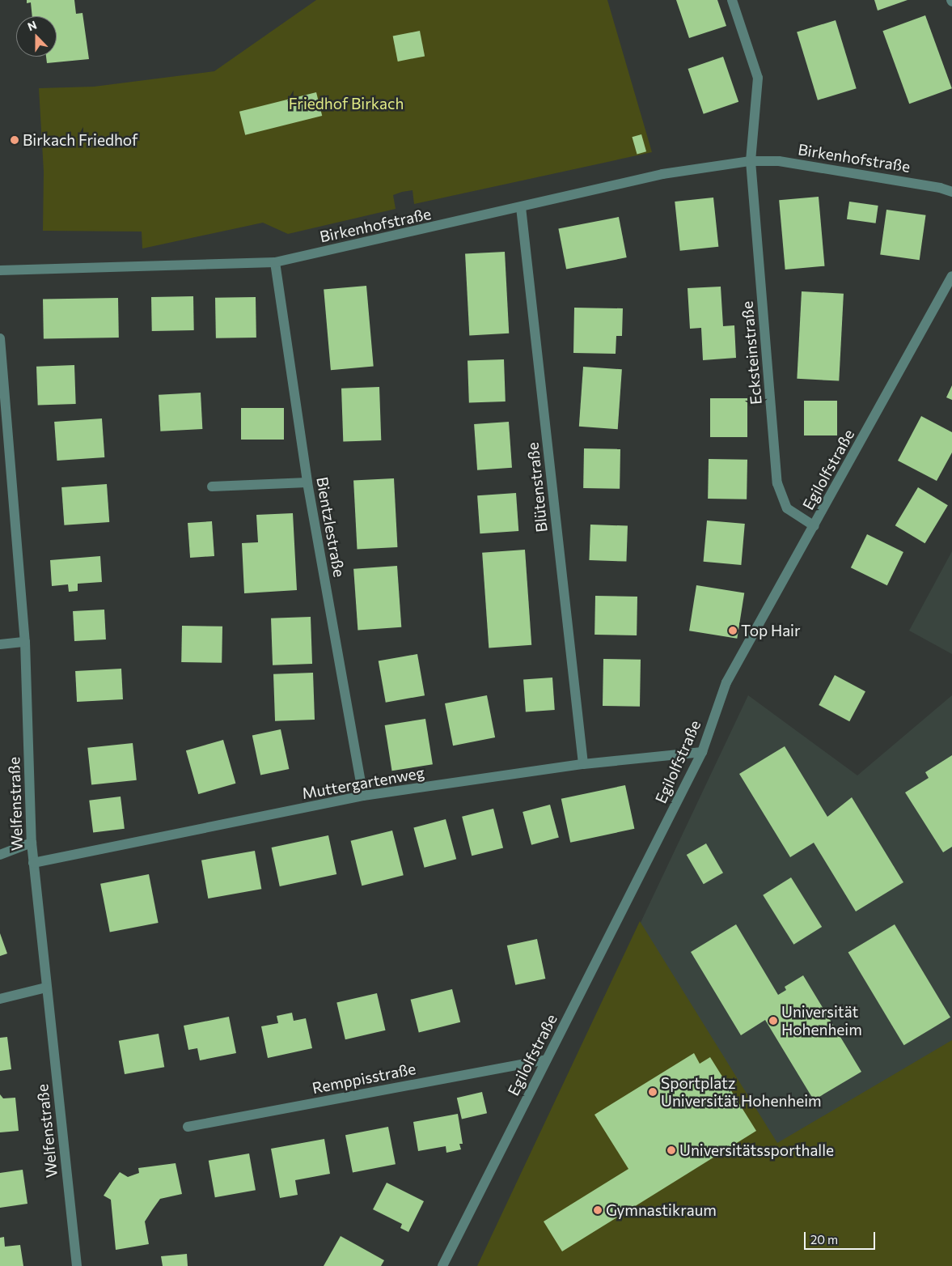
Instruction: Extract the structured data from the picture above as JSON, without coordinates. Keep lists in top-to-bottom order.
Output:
{
  "streets": {
    "street": [
      "Birkenhofstraße",
      "Ecksteinstraße",
      "Egilolfstraße",
      "Blütenstraße",
      "Bientzlestraße",
      "Muttergartenweg",
      "Welfenstraße",
      "Remppisstraße"
    ]
  },
  "crossings": [
    ["Birkenhofstraße", "Ecksteinstraße"],
    ["Birkenhofstraße", "Blütenstraße"],
    ["Birkenhofstraße", "Bientzlestraße"],
    ["Ecksteinstraße", "Egilolfstraße"],
    ["Egilolfstraße", "Muttergartenweg"],
    ["Egilolfstraße", "Remppisstraße"],
    ["Blütenstraße", "Muttergartenweg"],
    ["Bientzlestraße", "Muttergartenweg"],
    ["Muttergartenweg", "Welfenstraße"]
  ],
  "parks": ["Friedhof Birkach"],
  "places": [
    "Birkach Friedhof",
    "Top Hair",
    "Universität Hohenheim",
    "Sportplatz Universität Hohenheim",
    "Universitätssporthalle",
    "Gymnastikraum"
  ],
  "scale_bar": "20 m",
  "north": "top"
}
